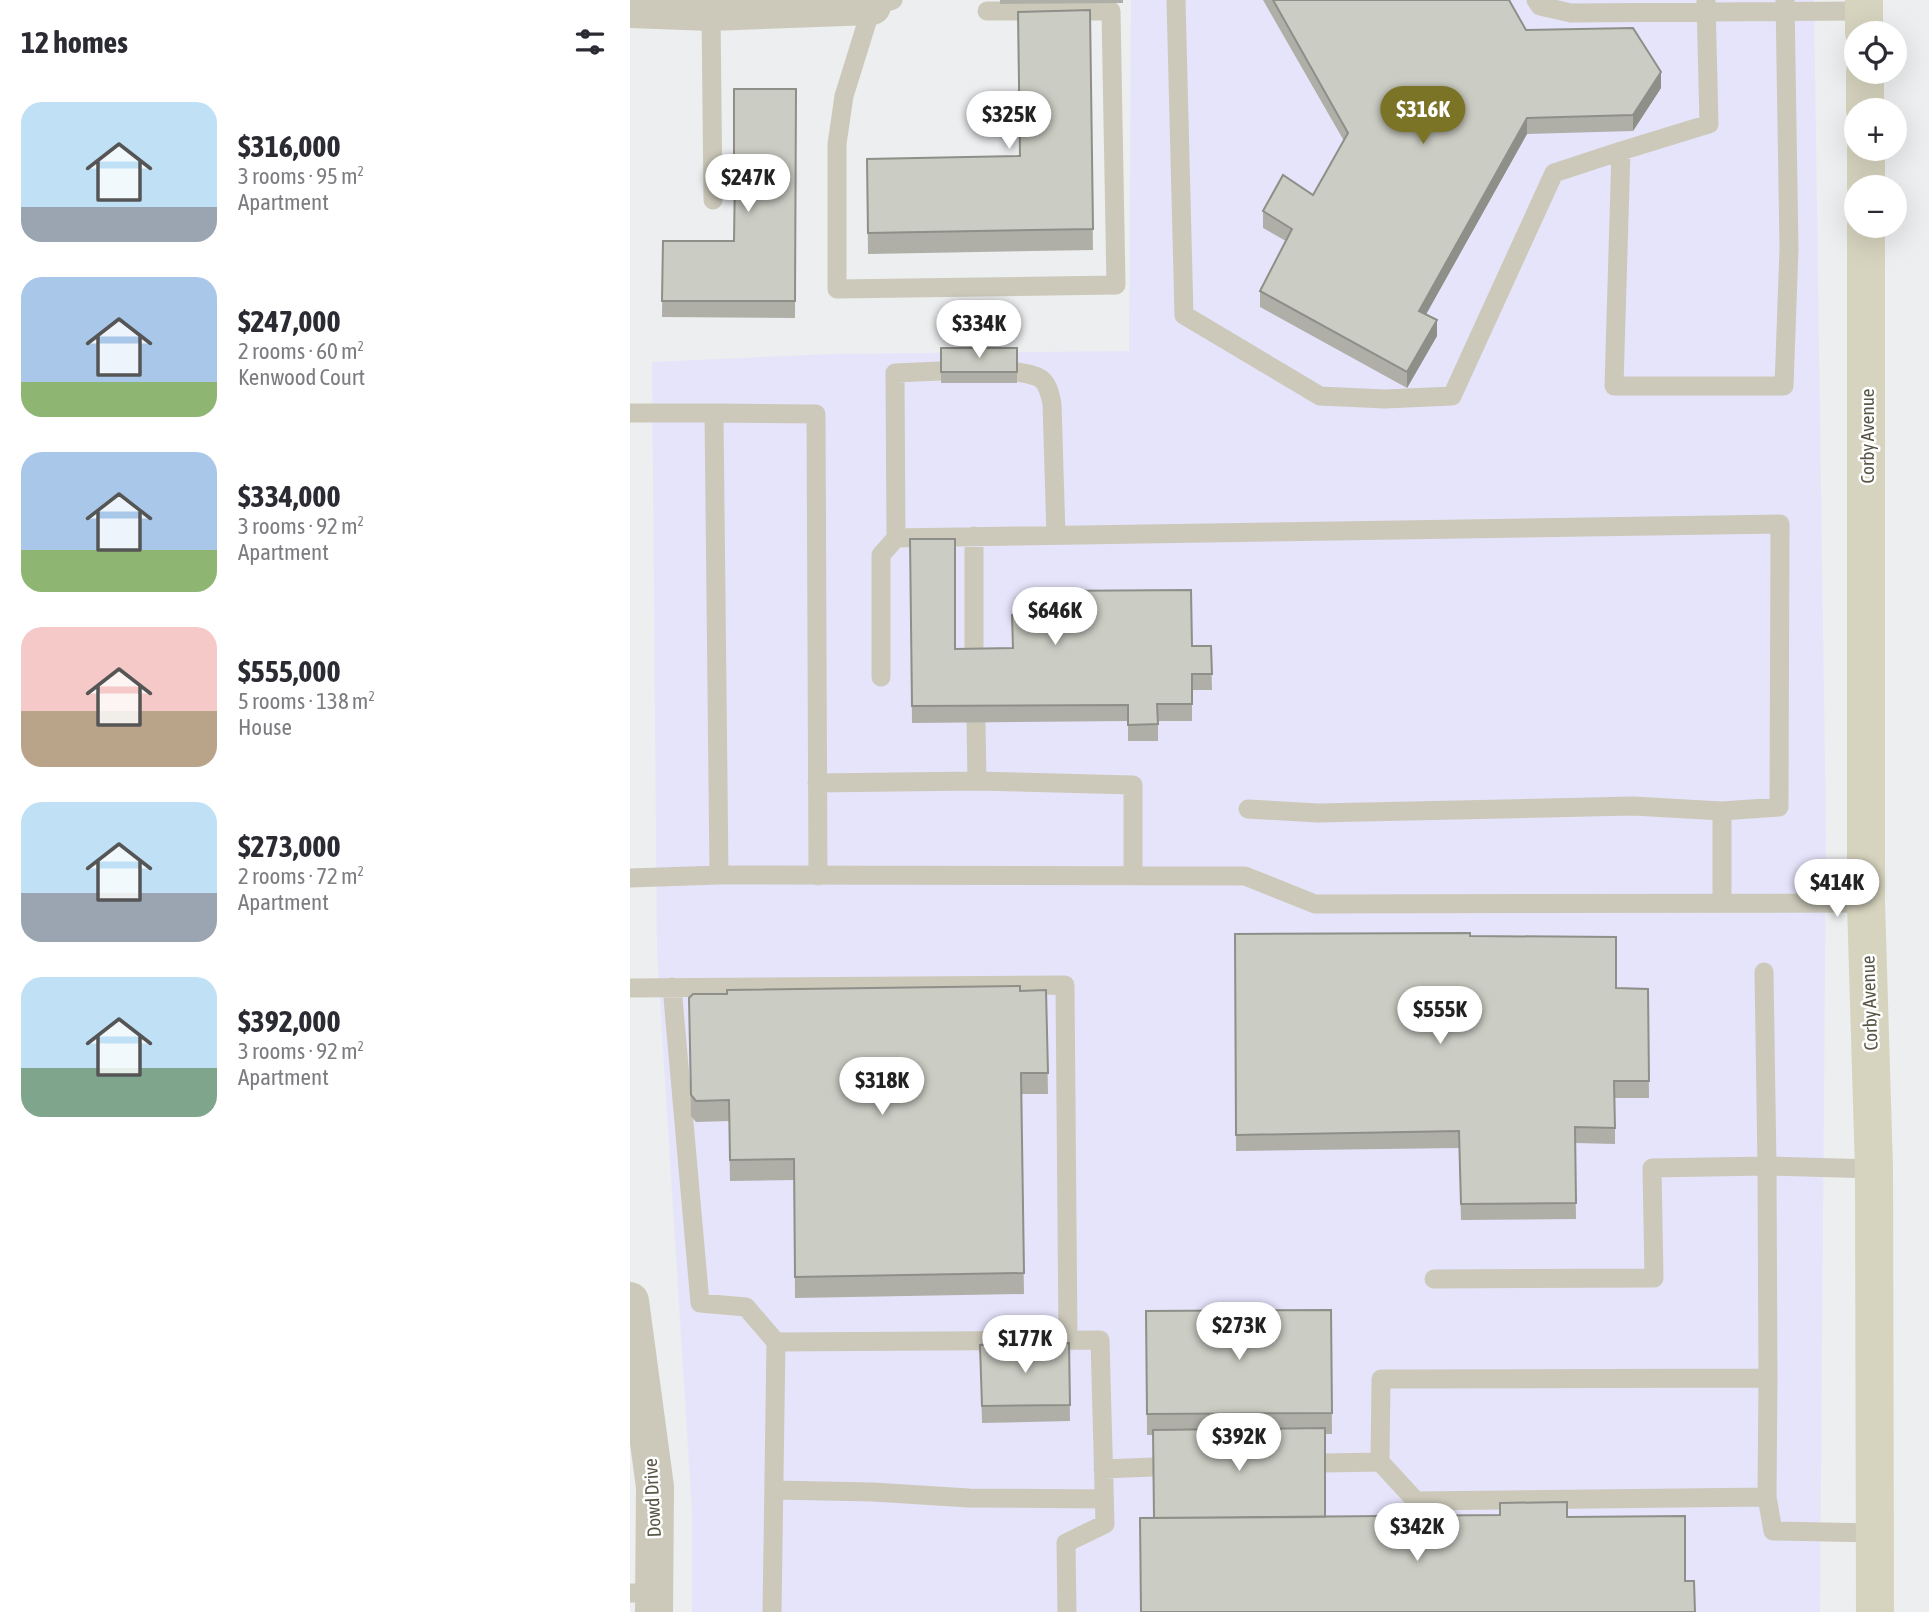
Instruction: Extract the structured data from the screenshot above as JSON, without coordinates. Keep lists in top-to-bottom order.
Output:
{
  "streets": {
    "street": ["Corby Avenue", "Dowd Drive"]
  },
  "page": {
    "heading": "12 homes",
    "map_buttons": ["+", "−"],
    "list": [
      {
        "name": "$316,000",
        "note": "3 rooms · 95 m² · Apartment"
      },
      {
        "name": "$247,000",
        "note": "2 rooms · 60 m² · Kenwood Court"
      },
      {
        "name": "$334,000",
        "note": "3 rooms · 92 m² · Apartment"
      },
      {
        "name": "$555,000",
        "note": "5 rooms · 138 m² · House"
      },
      {
        "name": "$273,000",
        "note": "2 rooms · 72 m² · Apartment"
      },
      {
        "name": "$392,000",
        "note": "3 rooms · 92 m² · Apartment"
      }
    ],
    "price": [
      "$316K",
      "$325K",
      "$247K",
      "$334K",
      "$646K",
      "$414K",
      "$555K",
      "$318K",
      "$273K",
      "$177K",
      "$392K",
      "$342K"
    ]
  }
}
